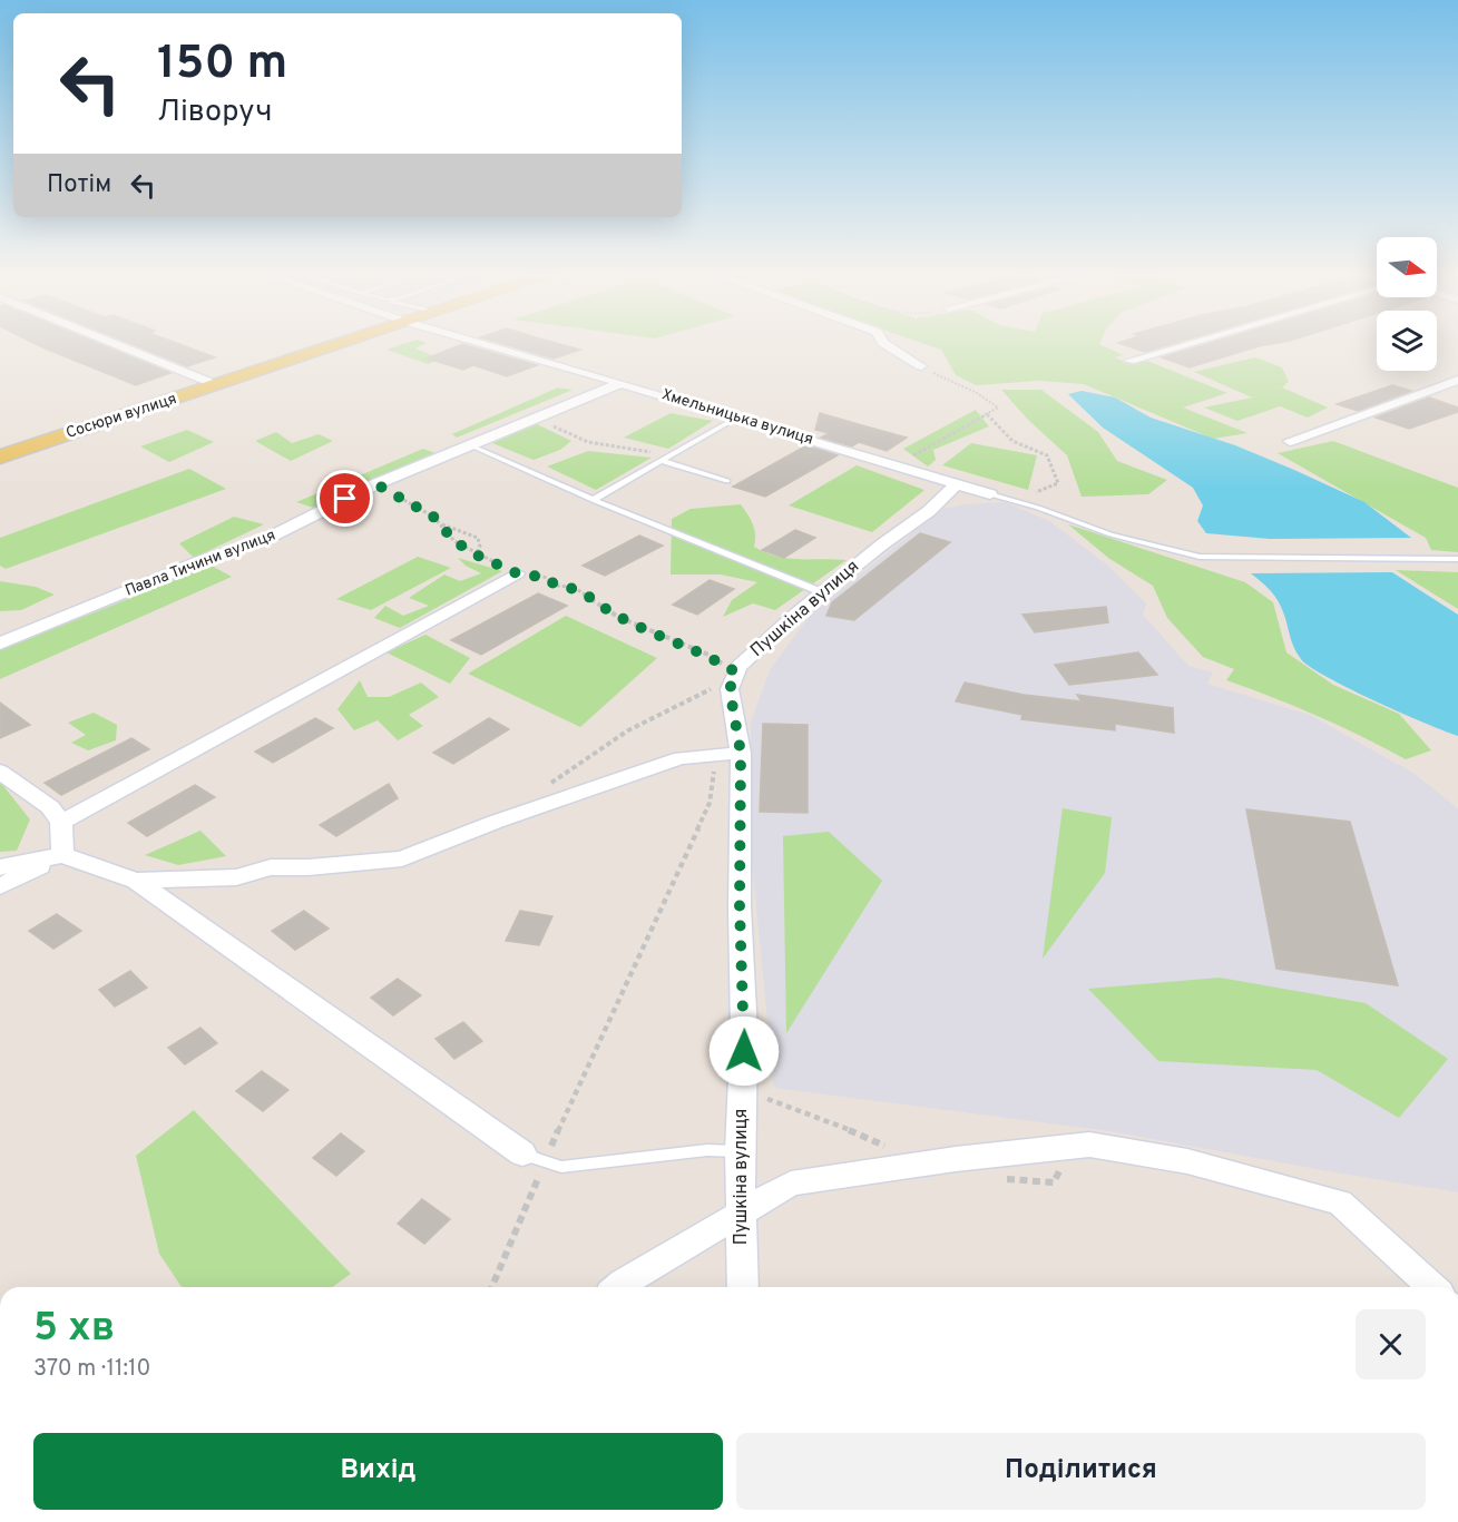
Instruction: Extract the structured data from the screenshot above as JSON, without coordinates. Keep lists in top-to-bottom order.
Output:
{
  "streets": {
    "main road": ["Сосюри вулиця"],
    "street": ["Хмельницька вулиця", "Павла Тичини вулиця", "Пушкіна вулиця"]
  },
  "crossings": [
    ["Хмельницька вулиця", "Павла Тичини вулиця"],
    ["Хмельницька вулиця", "Пушкіна вулиця"]
  ],
  "north": "right",
  "page": {
    "turn": ["150 m", "Ліворуч"],
    "then": "Потім",
    "heading": ["5 хв", "370 m · 11:10"],
    "buttons": ["Вихід", "Поділитися"]
  }
}
